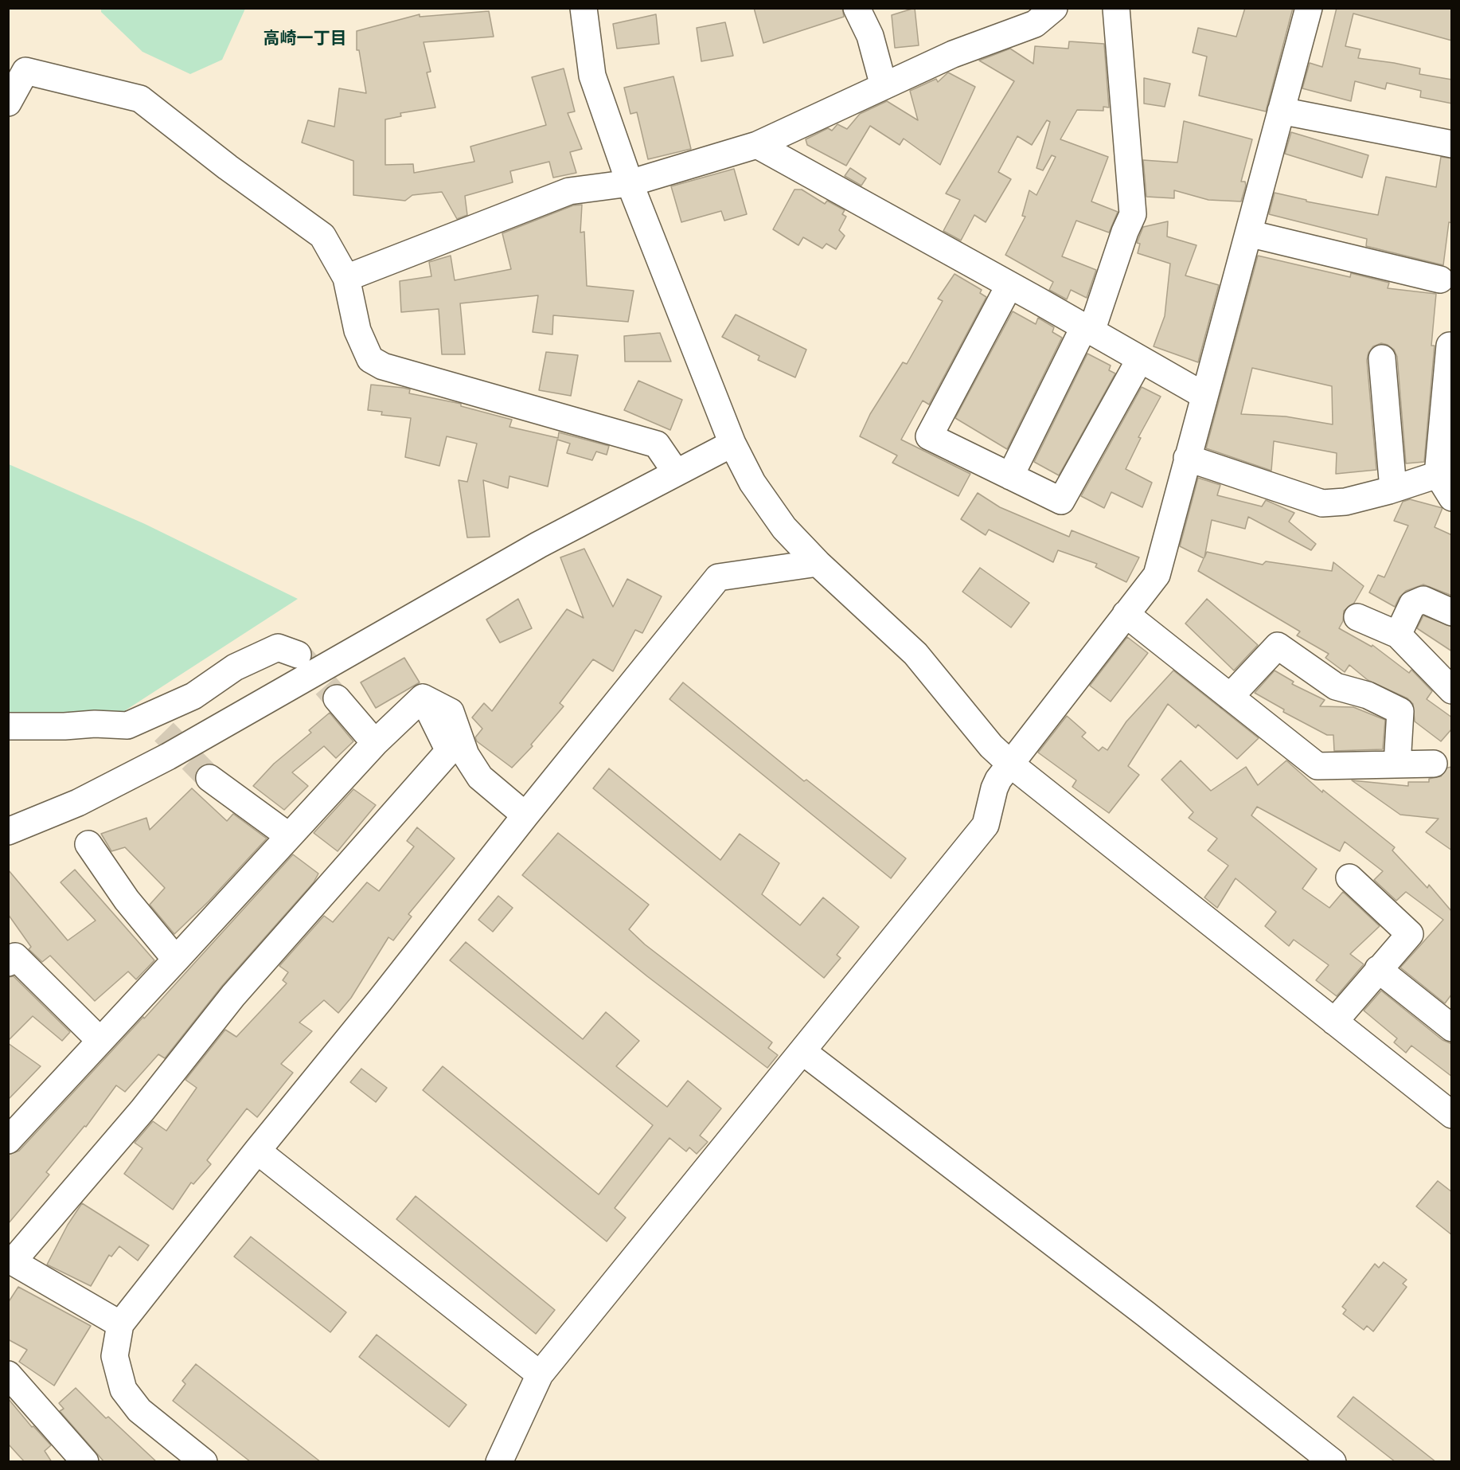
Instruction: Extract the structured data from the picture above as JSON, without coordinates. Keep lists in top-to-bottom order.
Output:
{
  "districts": ["高崎一丁目"]
}
